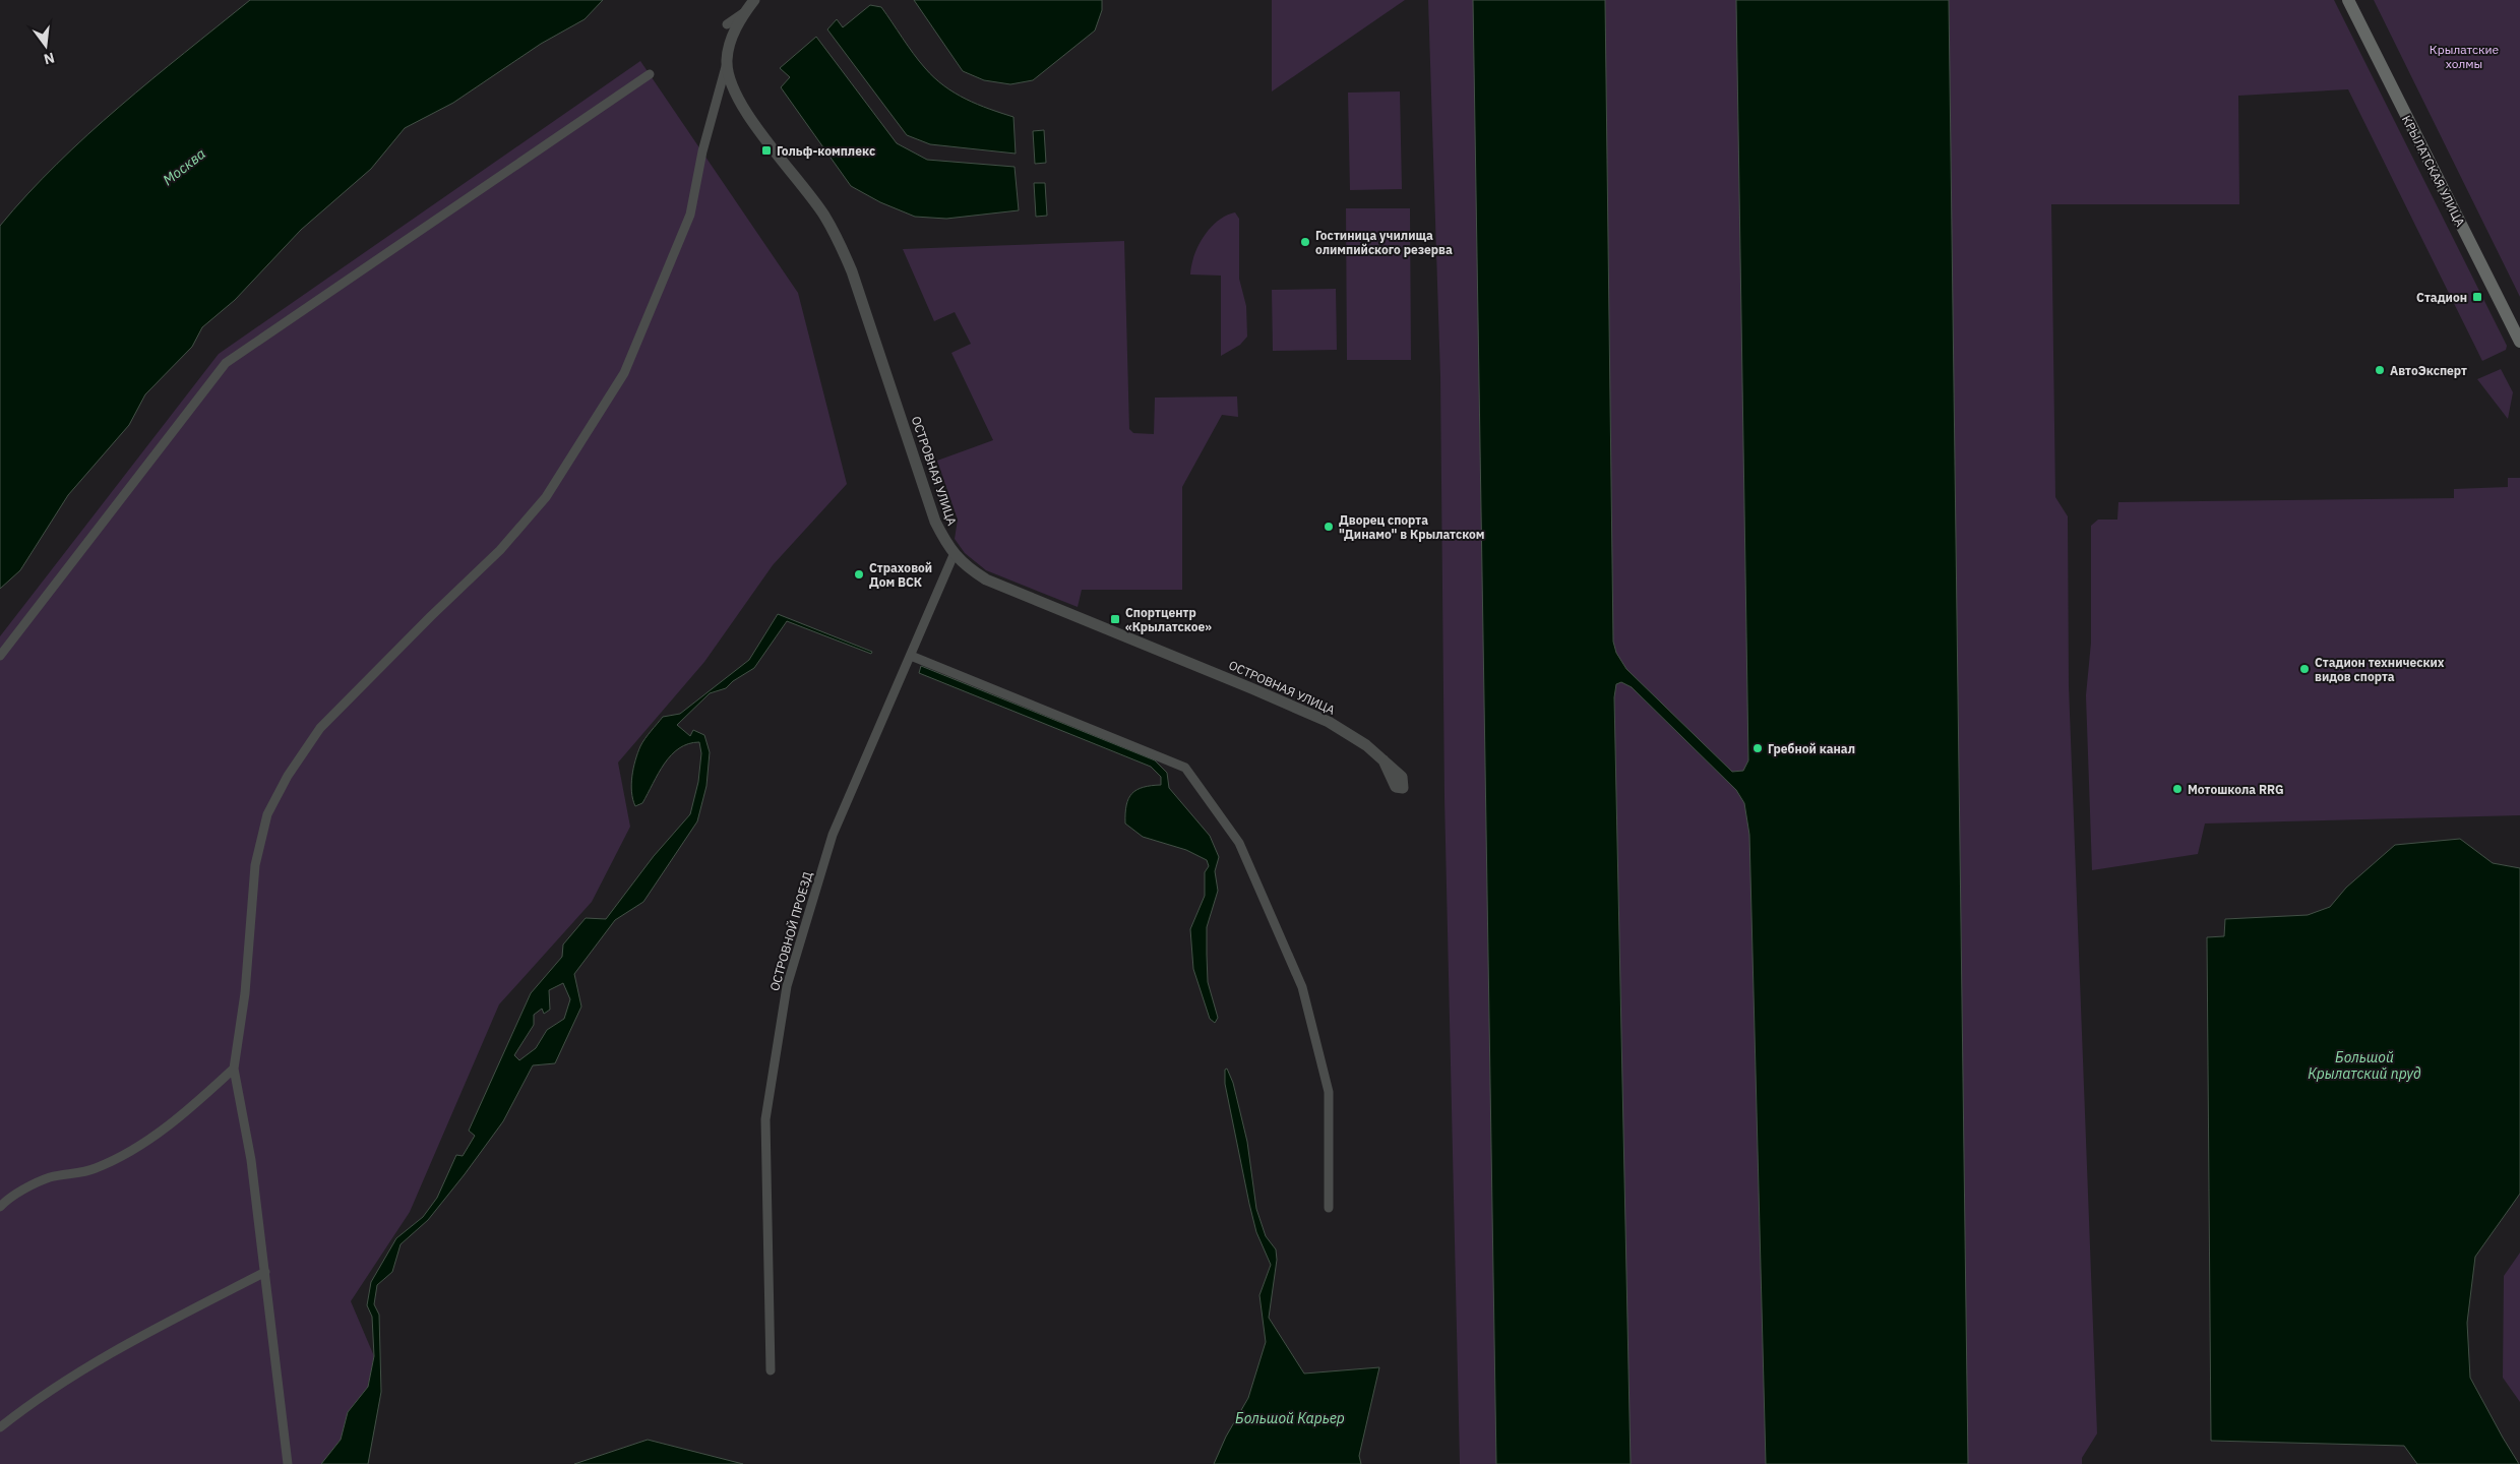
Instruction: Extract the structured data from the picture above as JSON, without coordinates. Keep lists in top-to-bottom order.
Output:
{
  "streets": {
    "main road": ["КРЫЛАТСКАЯ УЛИЦА"],
    "street": ["ОСТРОВНАЯ УЛИЦА", "ОСТРОВНОЙ ПРОЕЗД"]
  },
  "crossings": [
    ["ОСТРОВНАЯ УЛИЦА", "ОСТРОВНОЙ ПРОЕЗД"]
  ],
  "water": ["Москва", "Большой Крылатский пруд", "Большой Карьер"],
  "parks": ["Крылатские холмы"],
  "places": {
    "transit": ["Гольф-комплекс", "Стадион", "Спортцентр «Крылатское»"],
    "other": [
      "Гостиница училища олимпийского резерва",
      "АвтоЭксперт",
      "Дворец спорта \"Динамо\" в Крылатском",
      "Страховой Дом ВСК",
      "Стадион технических видов спорта",
      "Гребной канал",
      "Мотошкола RRG"
    ]
  },
  "north": "bottom"
}
